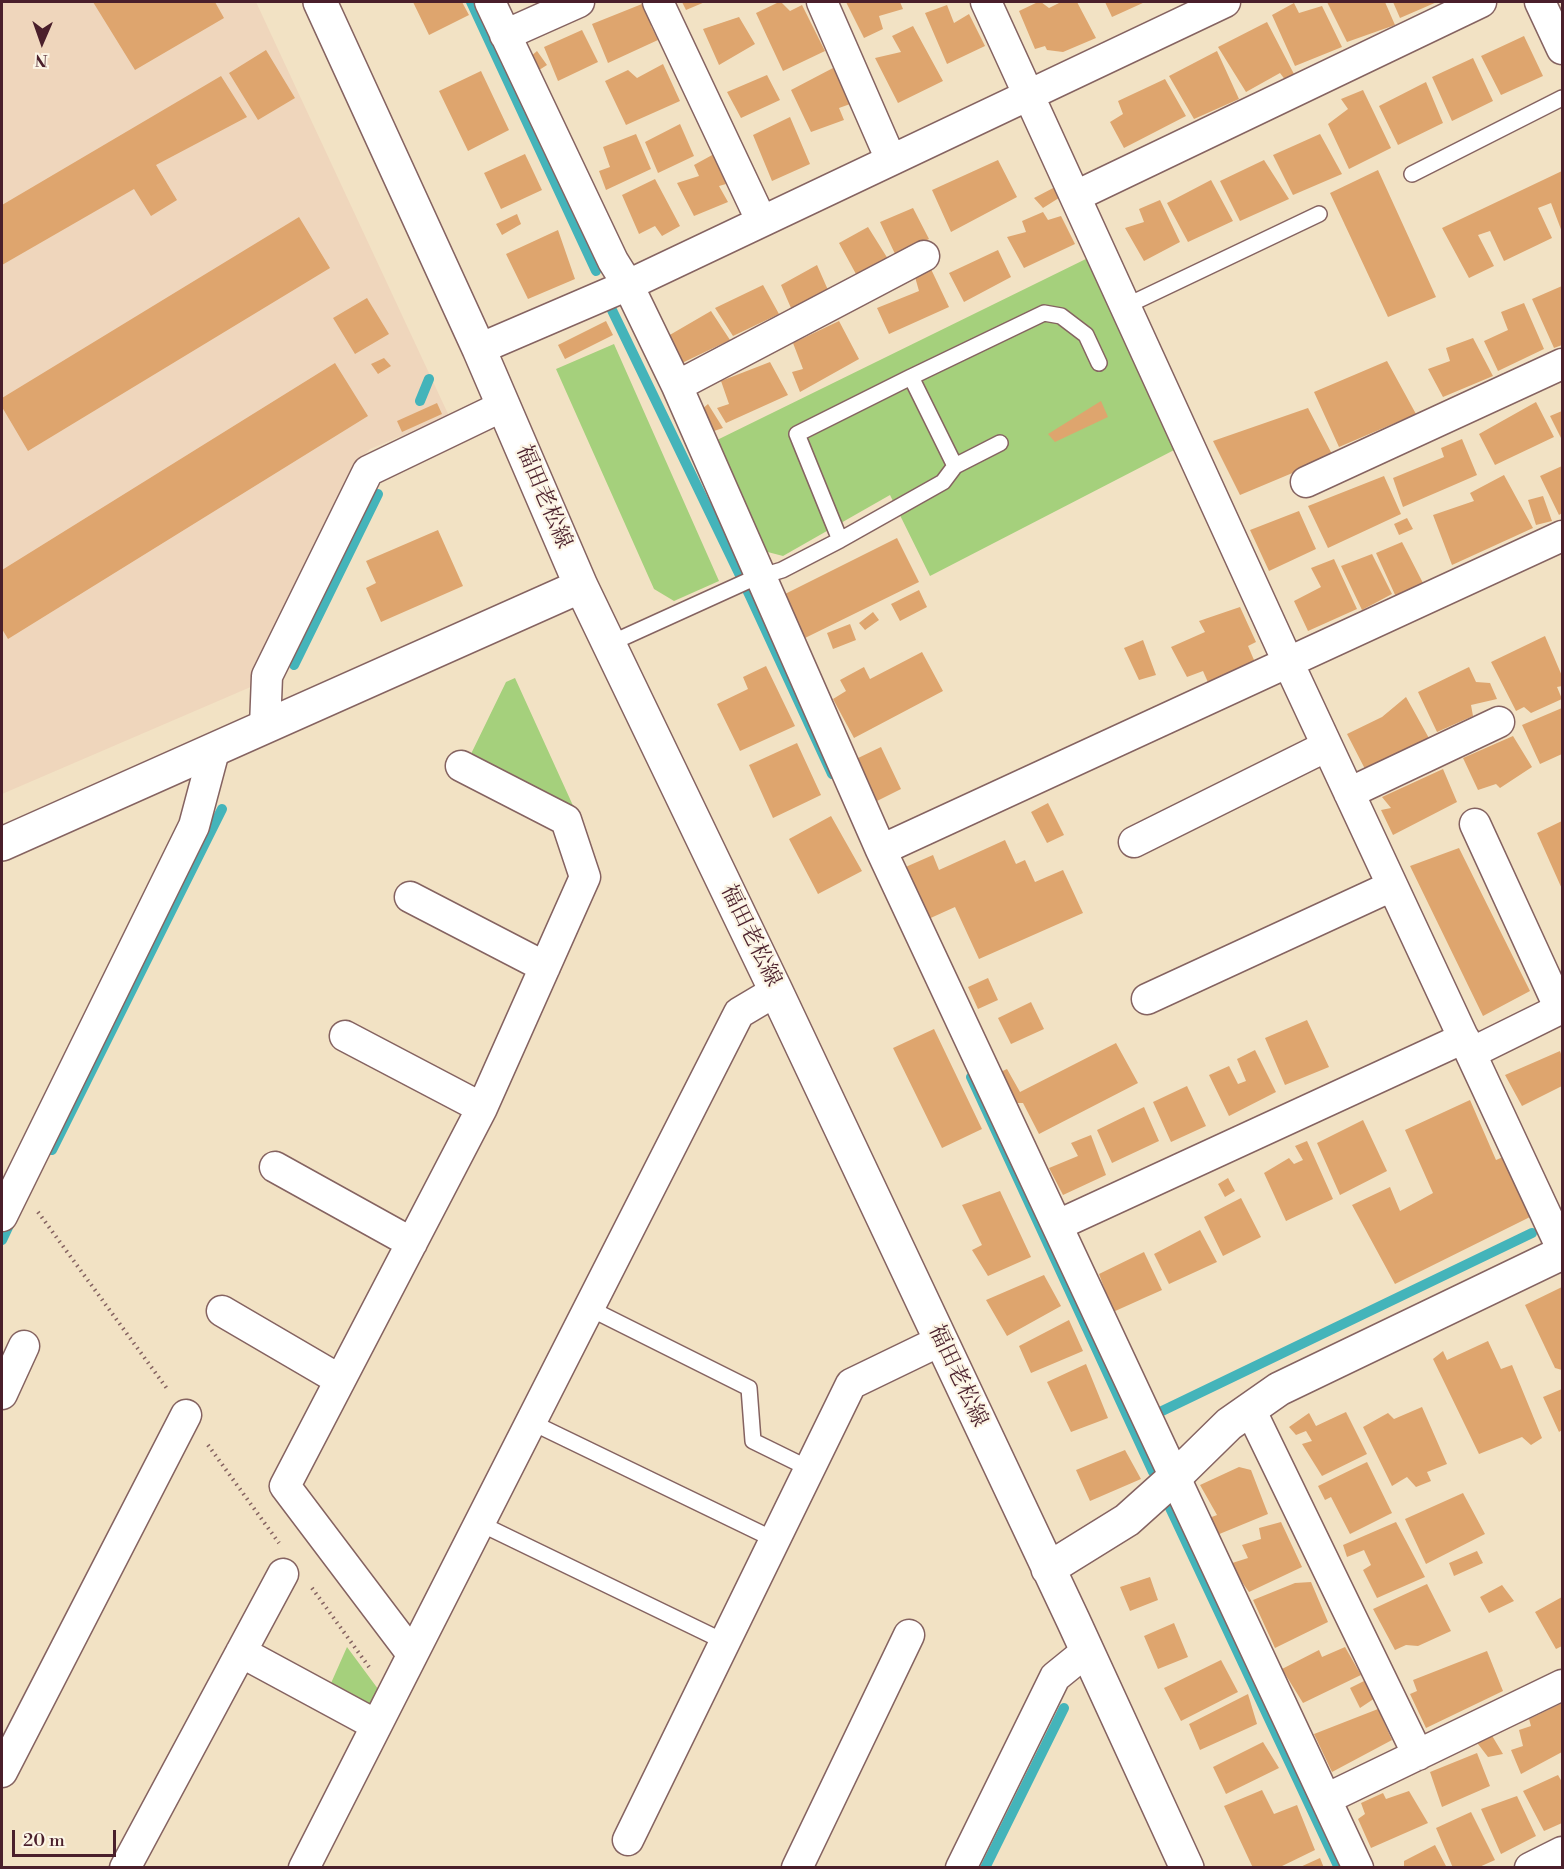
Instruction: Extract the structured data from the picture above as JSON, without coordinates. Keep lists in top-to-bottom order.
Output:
{
  "streets": {
    "main road": ["福田老松線"]
  },
  "scale_bar": "20 m",
  "north": "bottom"
}
